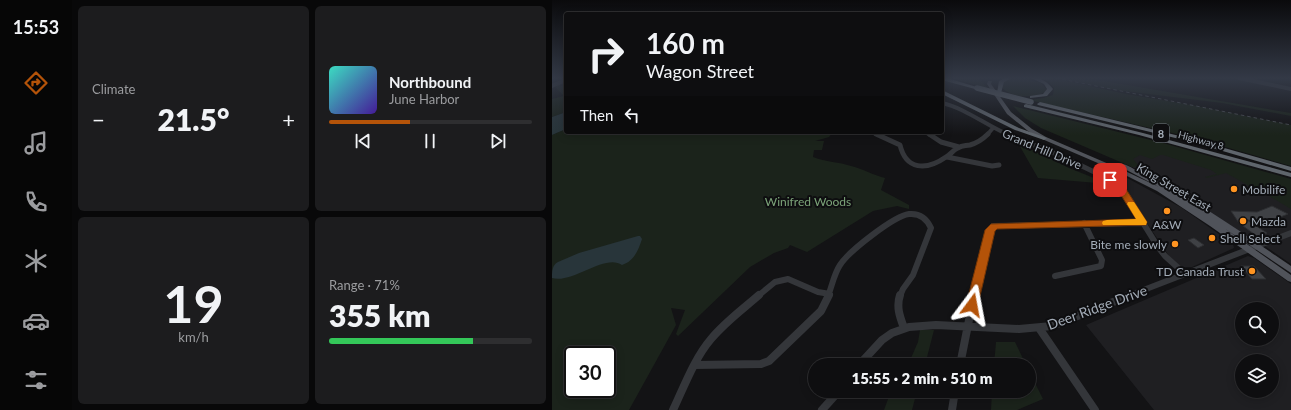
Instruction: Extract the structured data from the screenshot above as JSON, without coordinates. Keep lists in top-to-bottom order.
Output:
{
  "streets": {
    "highway": ["8", "Highway 8"],
    "main road": ["King Street East"],
    "street": ["Grand Hill Drive", "Deer Ridge Drive"]
  },
  "crossings": [
    ["Grand Hill Drive", "Deer Ridge Drive"],
    ["King Street East", "Deer Ridge Drive"]
  ],
  "parks": ["Winifred Woods"],
  "places": [
    "Mobilife",
    "A&W",
    "Mazda",
    "Shell Select",
    "Bite me slowly",
    "TD Canada Trust"
  ],
  "page": {
    "tabs": "15:53",
    "tile": [
      "Climate",
      ["19", "km/h"],
      ["Range · 71%", "355 km"]
    ],
    "turn": ["160 m", "Wagon Street"],
    "song": ["Northbound", "June Harbor"],
    "then": "Then",
    "heat": ["−", "21.5°", "+"],
    "limit": "30",
    "trip": "15:55 · 2 min · 510 m"
  }
}
